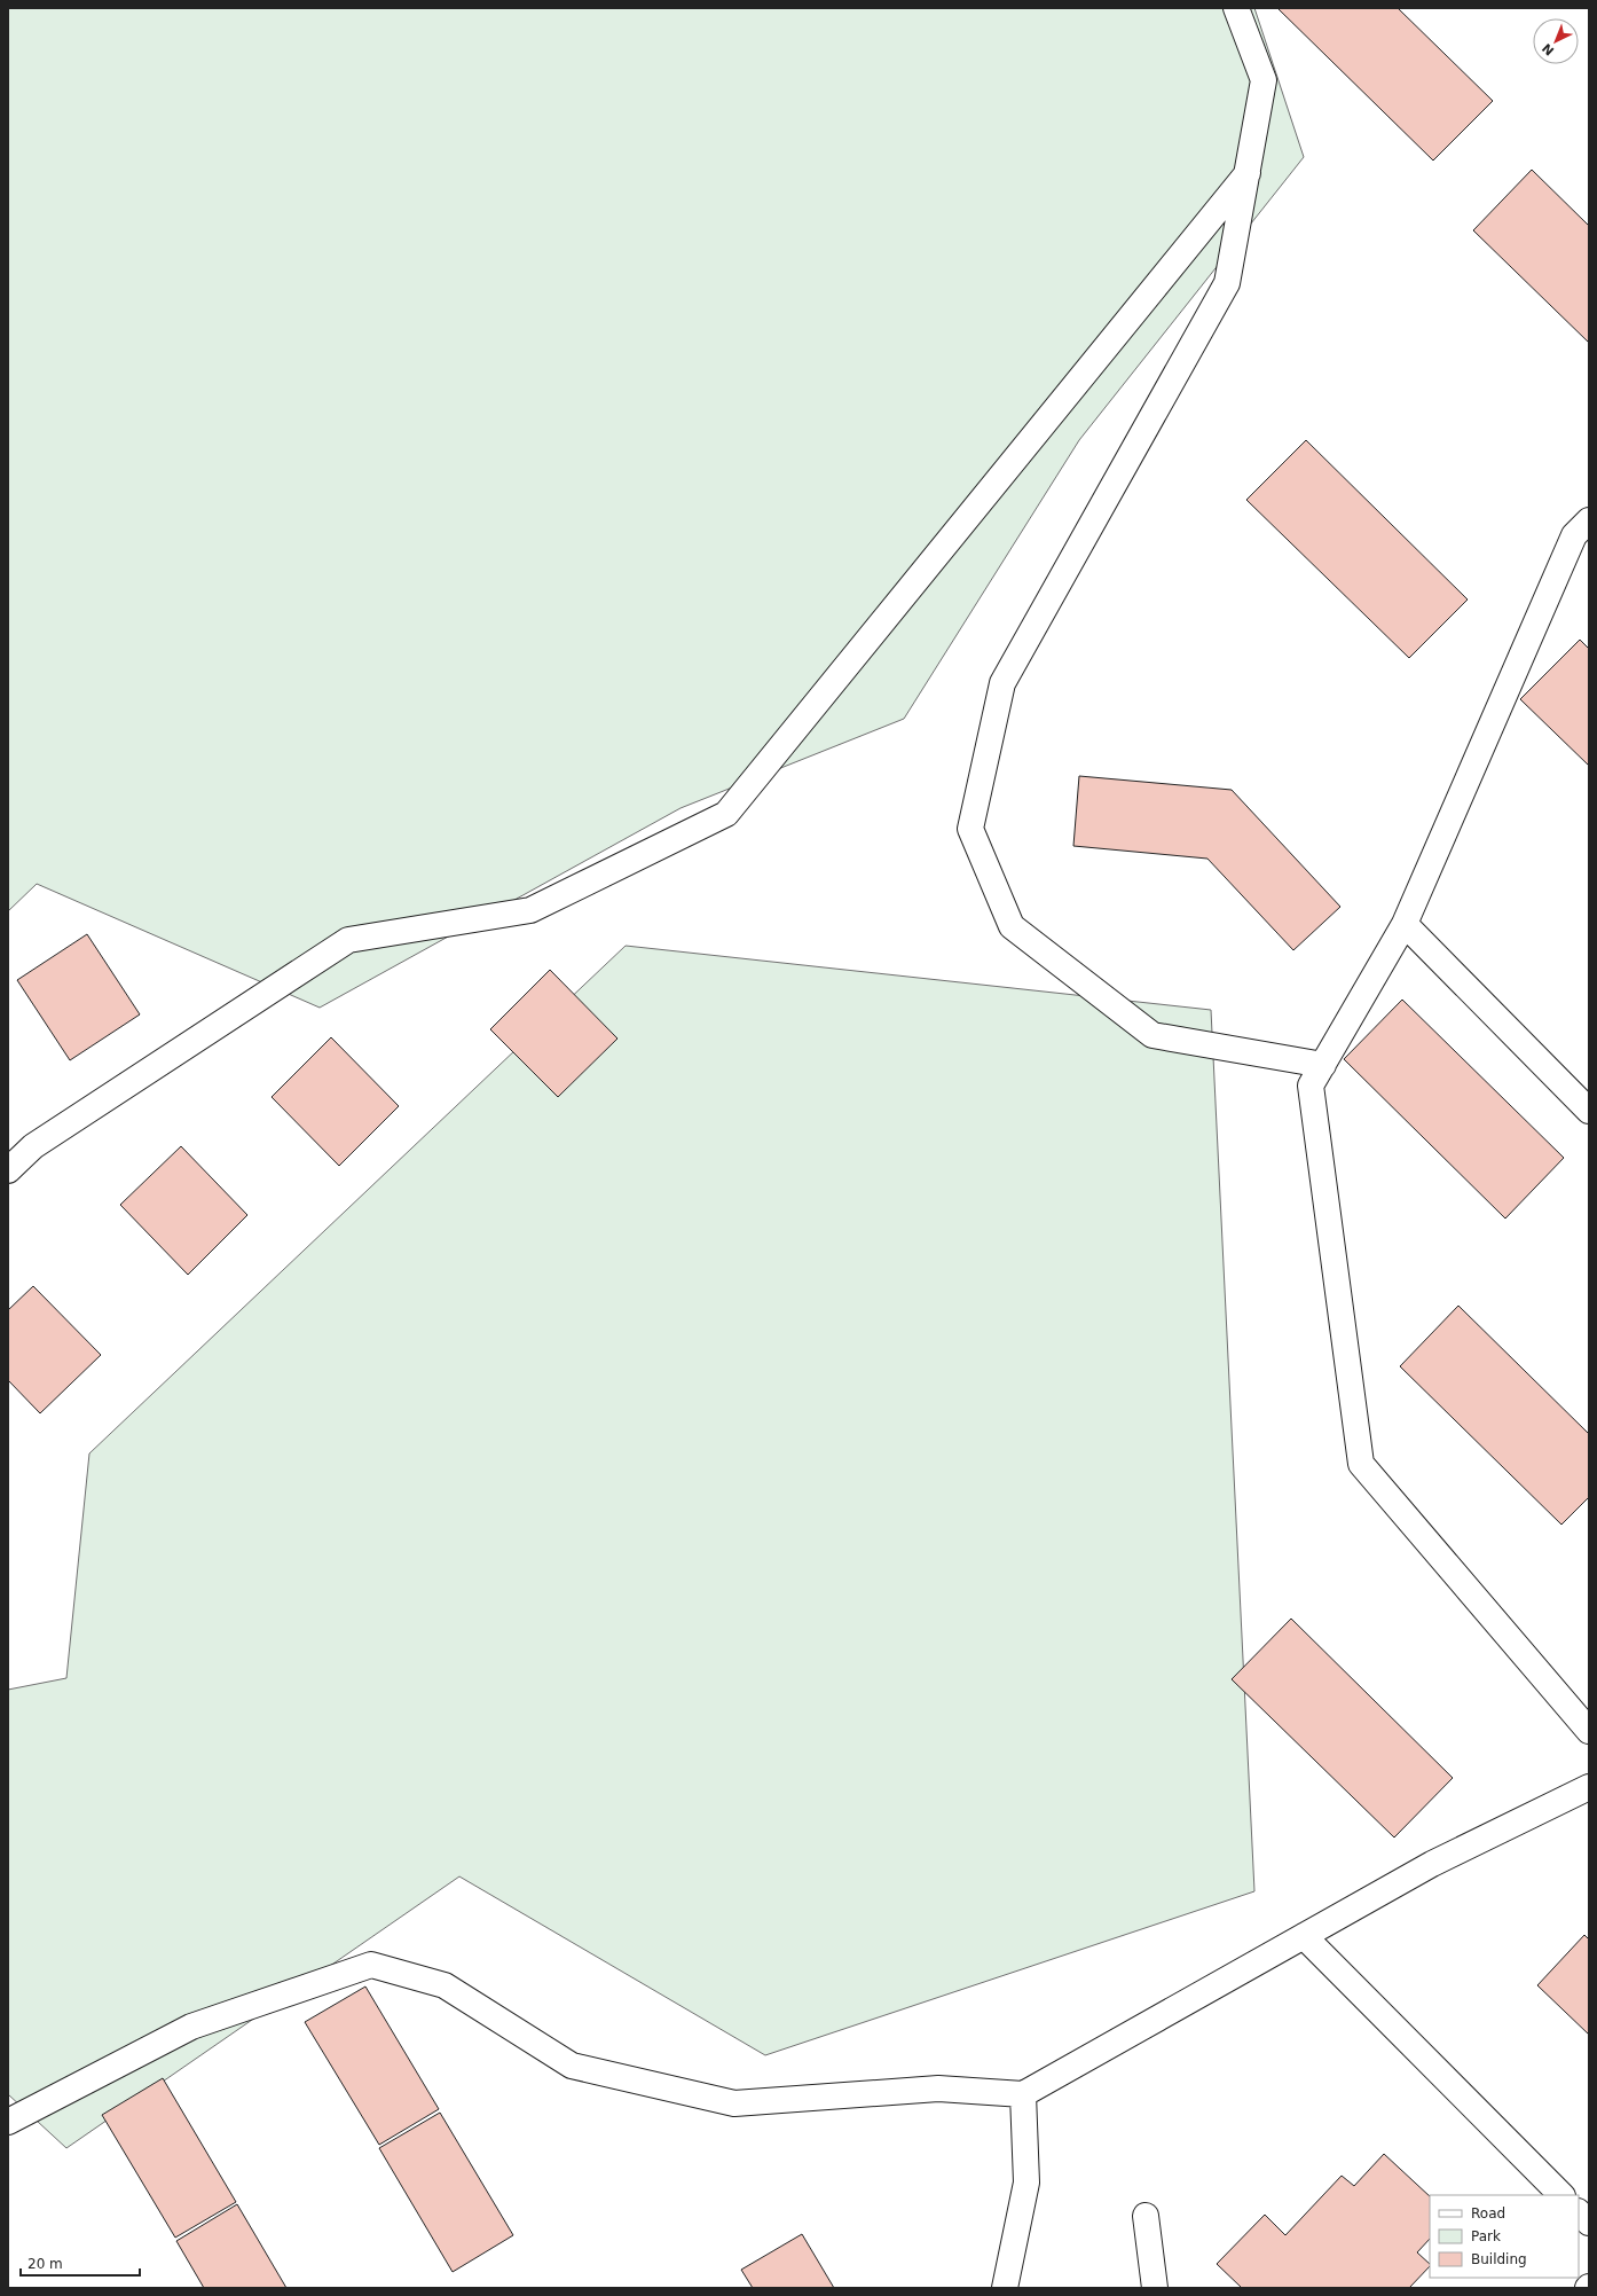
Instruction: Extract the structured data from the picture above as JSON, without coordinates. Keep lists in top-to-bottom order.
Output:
{
  "legend": ["Road", "Park", "Building"],
  "scale_bar": "20 m",
  "north": "bottom left"
}
